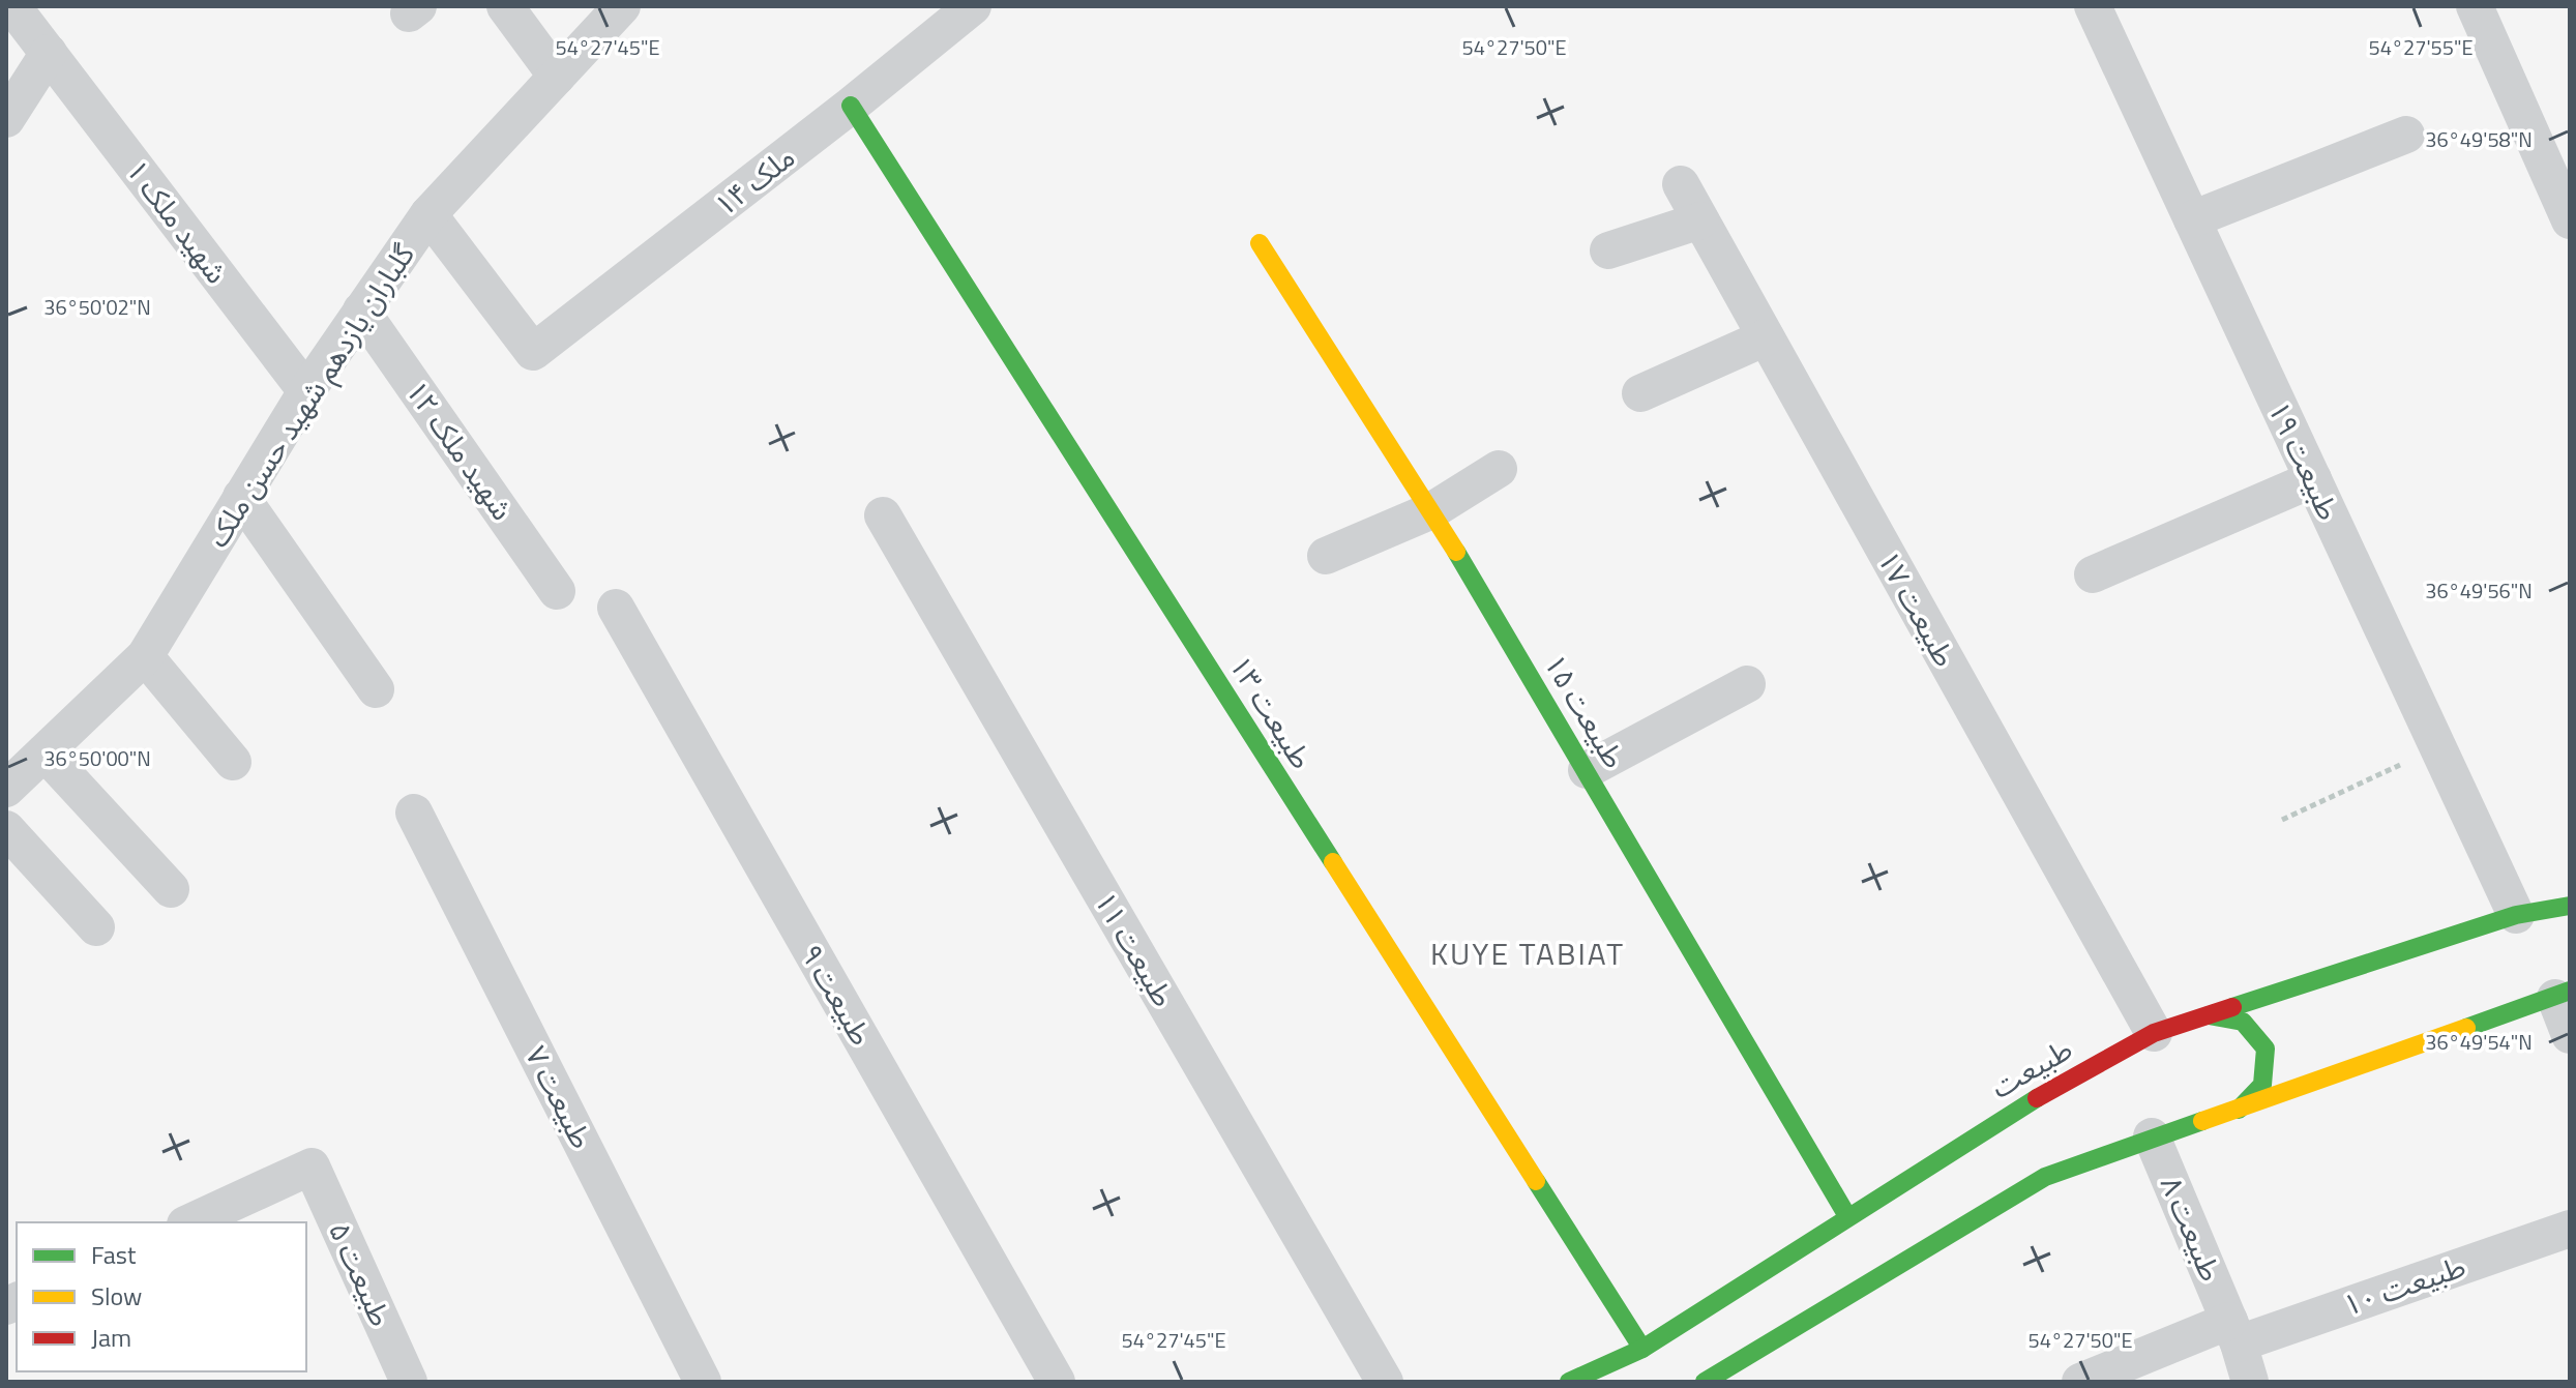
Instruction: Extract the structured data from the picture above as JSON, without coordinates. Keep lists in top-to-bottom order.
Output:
{
  "streets": {
    "street": [
      "ملک ۱۴",
      "۱ شهید ملک",
      "گلباران یازدهم شهید حسن ملک",
      "۱۲ شهید ملک",
      "طبیعت ۱۹",
      "طبیعت ۱۷",
      "طبیعت ۱۵",
      "طبیعت ۱۳",
      "طبیعت ۱۱",
      "طبیعت ۹",
      "طبیعت",
      "طبیعت ۷",
      "۸ طبیعت",
      "۵ طبیعت",
      "۱۰ طبیعت"
    ]
  },
  "crossings": [
    ["ملک ۱۴", "گلباران یازدهم شهید حسن ملک"],
    ["ملک ۱۴", "طبیعت ۱۳"],
    ["۱ شهید ملک", "گلباران یازدهم شهید حسن ملک"],
    ["گلباران یازدهم شهید حسن ملک", "۱۲ شهید ملک"],
    ["طبیعت ۱۹", "طبیعت"],
    ["طبیعت ۱۷", "طبیعت"],
    ["طبیعت ۱۵", "طبیعت"],
    ["طبیعت ۱۳", "طبیعت"],
    ["۸ طبیعت", "۱۰ طبیعت"]
  ],
  "districts": ["KUYE TABIAT"],
  "legend": ["Fast", "Slow", "Jam"],
  "coordinates": [
    "54°27'45\"E",
    "54°27'50\"E",
    "54°27'55\"E",
    "36°49'58\"N",
    "36°50'02\"N",
    "36°49'56\"N",
    "36°50'00\"N",
    "36°49'54\"N"
  ]
}
